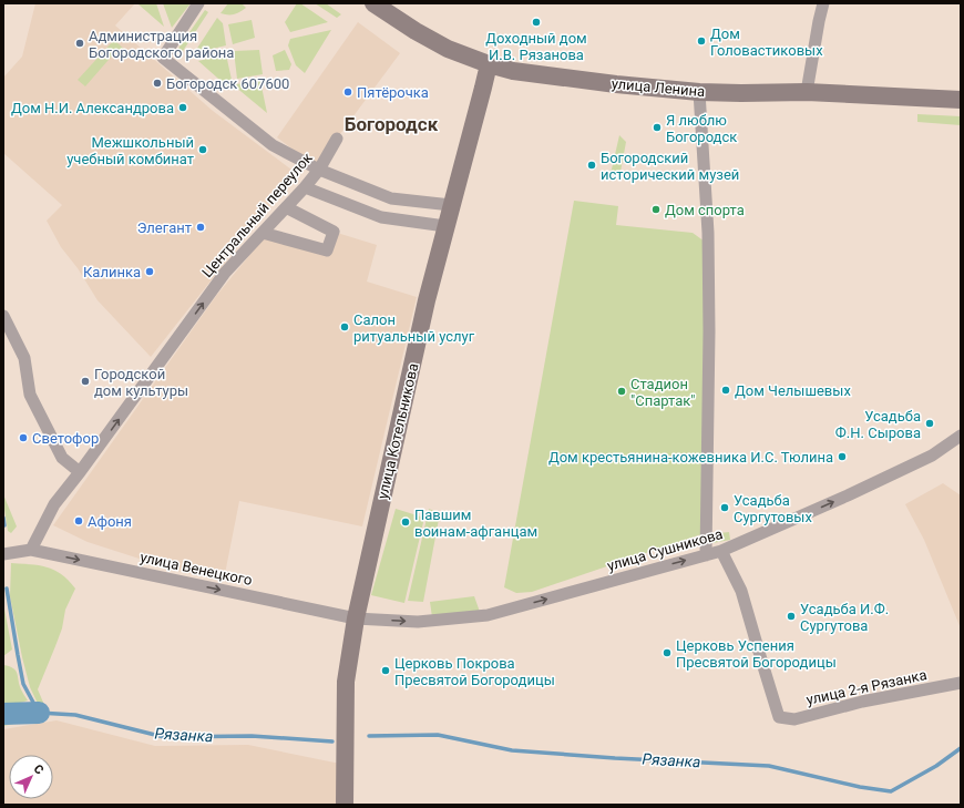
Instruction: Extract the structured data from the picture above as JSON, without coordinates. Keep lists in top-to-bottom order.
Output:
{
  "streets": {
    "street": [
      "улица Ленина",
      "Центральный переулок",
      "улица Котельникова",
      "улица Сушникова",
      "улица Венецкого",
      "улица 2-я Рязанка"
    ]
  },
  "crossings": [
    ["улица Ленина", "улица Котельникова"],
    ["Центральный переулок", "улица Венецкого"],
    ["улица Котельникова", "улица Сушникова"],
    ["улица Котельникова", "улица Венецкого"],
    ["улица Сушникова", "улица Венецкого"],
    ["улица Сушникова", "улица 2-я Рязанка"]
  ],
  "one_way": ["Центральный переулок", "улица Сушникова", "улица Венецкого"],
  "districts": ["Богородск"],
  "water": ["Рязанка"],
  "places": [
    "Доходный дом И.В. Рязанова",
    "Дом Головастиковых",
    "Администрация Богородского района",
    "Богородск 607600",
    "Пятёрочка",
    "Дом Н.И. Александрова",
    "Я люблю Богородск",
    "Межшкольный учебный комбинат",
    "Богородский исторический музей",
    "Дом спорта",
    "Элегант",
    "Калинка",
    "Салон ритуальный услуг",
    "Городской дом культуры",
    "Дом Челышевых",
    "Стадион \"Спартак\"",
    "Усадьба Ф.Н. Сырова",
    "Светофор",
    "Дом крестьянина-кожевника И.С. Тюлина",
    "Усадьба Сургутовых",
    "Афоня",
    "Павшим воинам-афганцам",
    "Усадьба И.Ф. Сургутова",
    "Церковь Успения Пресвятой Богородицы",
    "Церковь Покрова Пресвятой Богородицы"
  ],
  "north": "top right"
}
